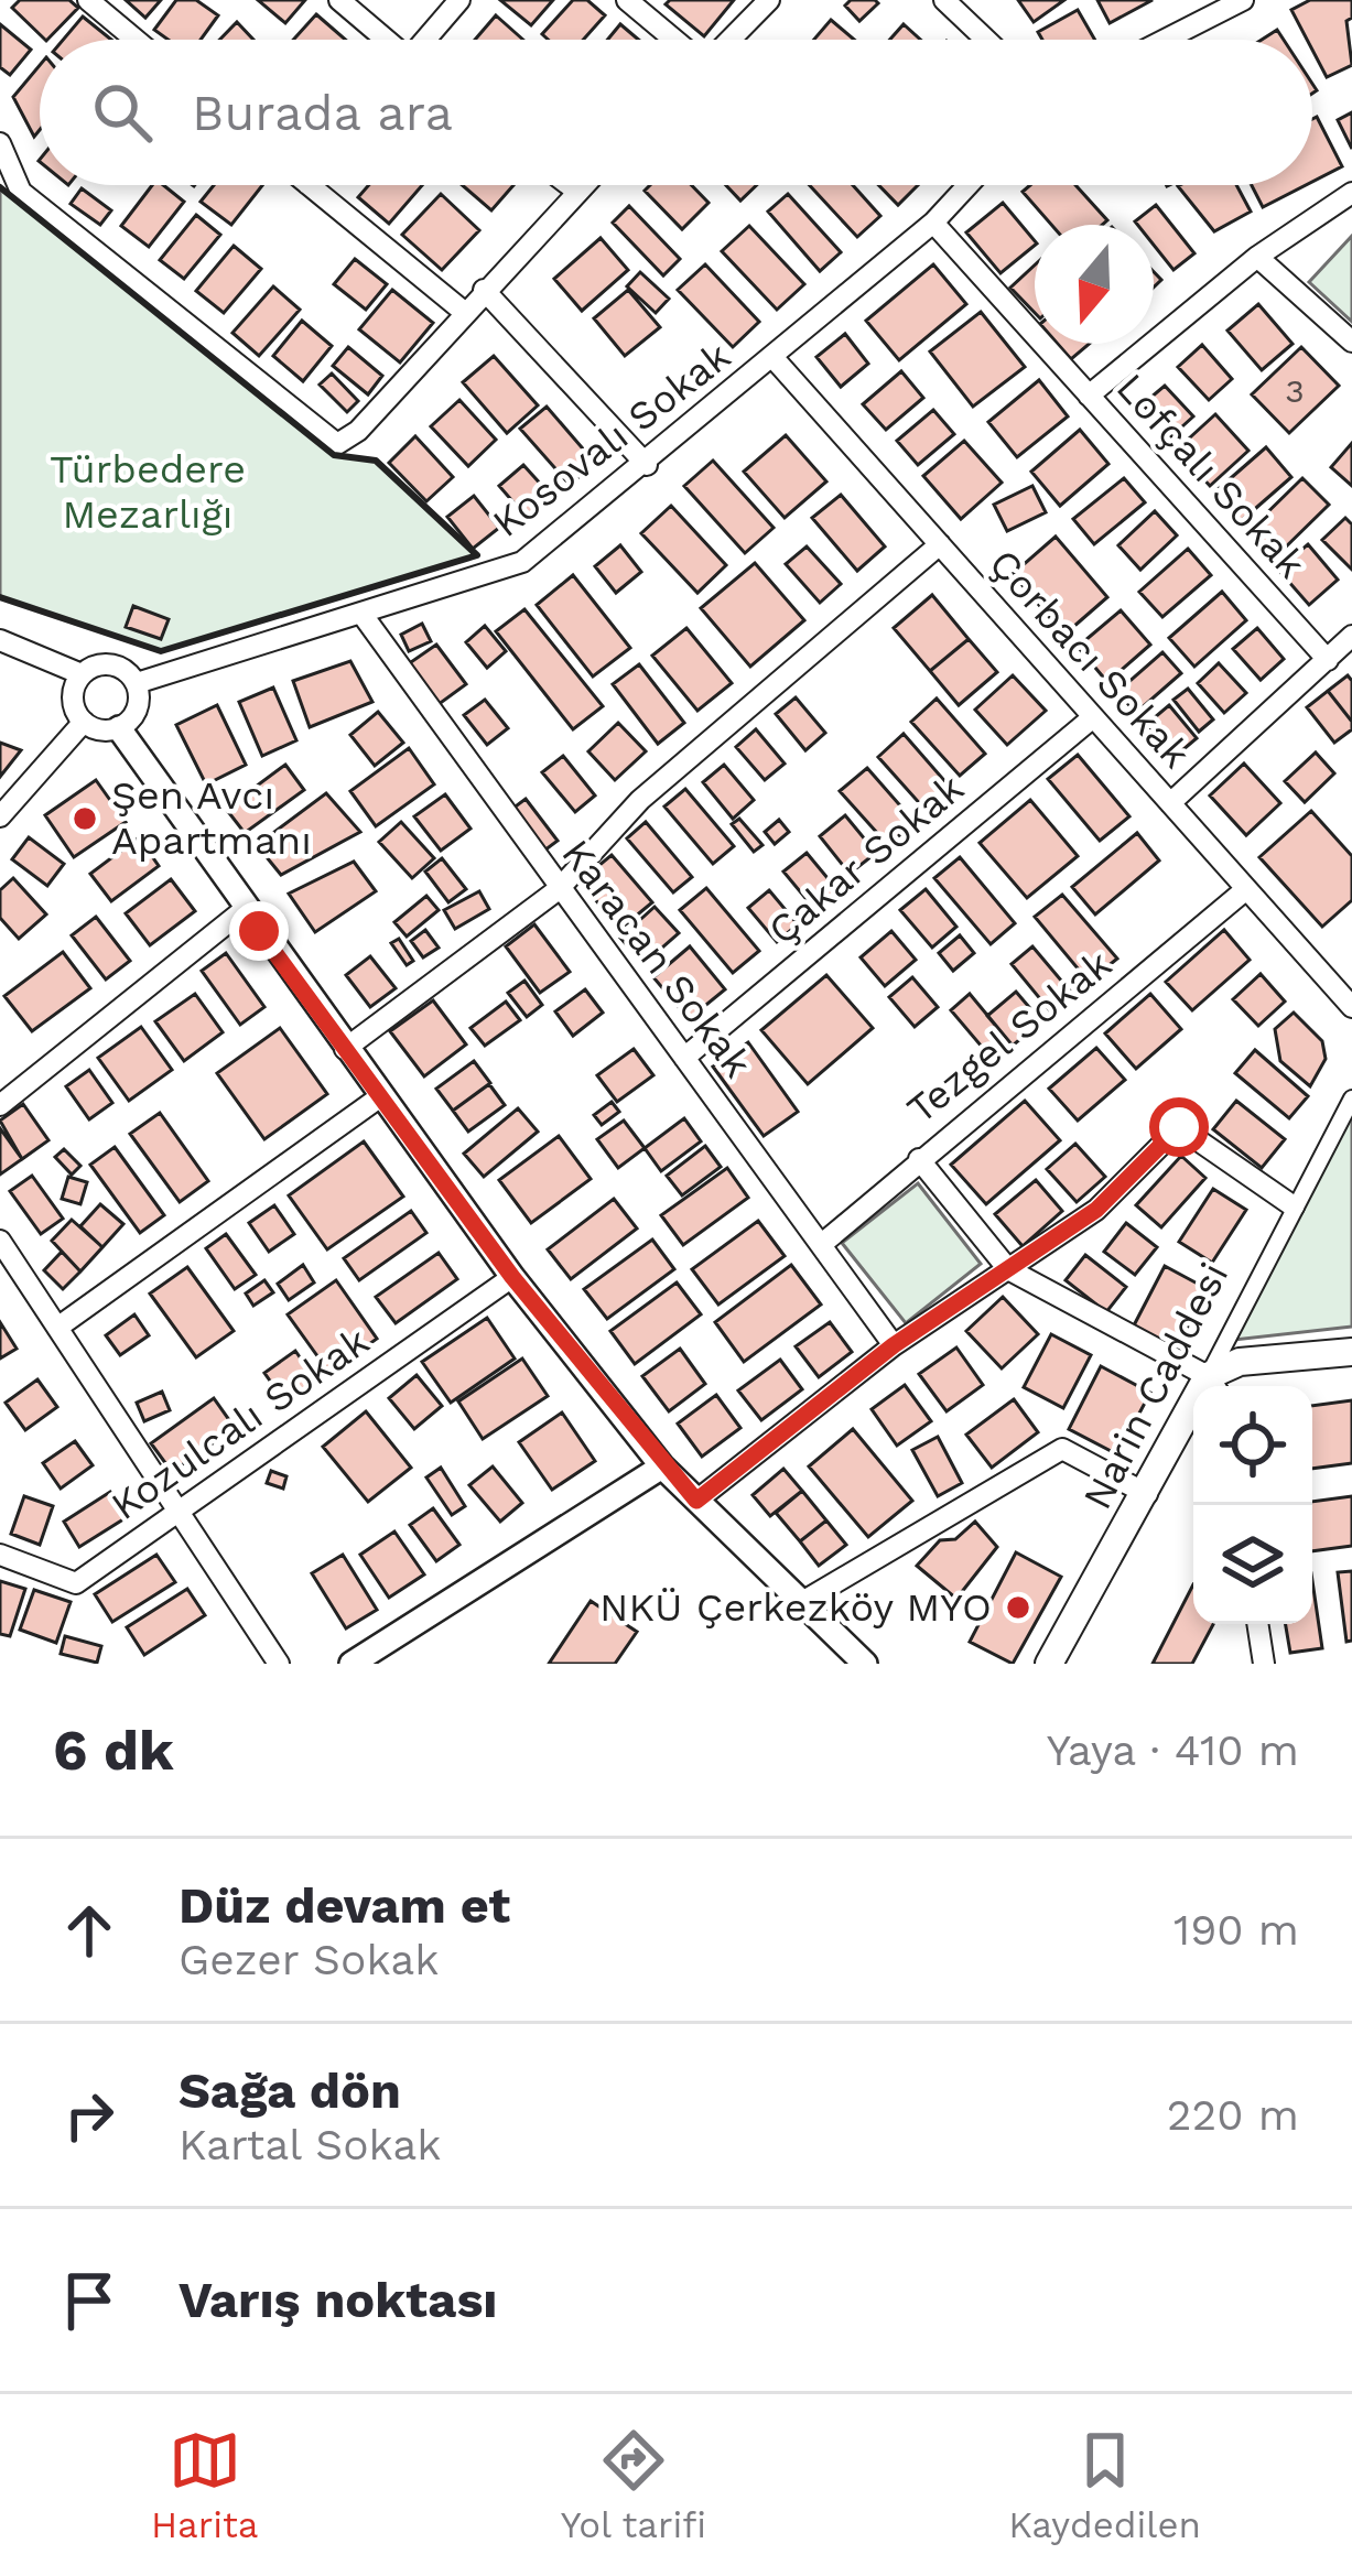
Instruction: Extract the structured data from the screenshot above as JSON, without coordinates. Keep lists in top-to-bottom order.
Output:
{
  "streets": {
    "main road": ["Narin Caddesi"],
    "street": [
      "Kosovalı Sokak",
      "Lofçalı Sokak",
      "Çorbacı Sokak",
      "Çakar Sokak",
      "Karacan Sokak",
      "Tezgel Sokak",
      "Kozulcalı Sokak"
    ]
  },
  "crossings": [
    ["Kosovalı Sokak", "Lofçalı Sokak"],
    ["Kosovalı Sokak", "Çorbacı Sokak"],
    ["Kosovalı Sokak", "Karacan Sokak"],
    ["Çorbacı Sokak", "Çakar Sokak"],
    ["Çorbacı Sokak", "Tezgel Sokak"],
    ["Çakar Sokak", "Karacan Sokak"],
    ["Karacan Sokak", "Tezgel Sokak"]
  ],
  "parks": ["Türbedere Mezarlığı"],
  "places": ["Şen Avcı Apartmanı", "NKÜ Çerkezköy MYO"],
  "house_numbers": ["3"],
  "north": "bottom",
  "page": {
    "search": "Burada ara",
    "heading": ["6 dk", "Yaya · 410 m"],
    "list": [
      ["Düz devam et", "Gezer Sokak", "190 m"],
      ["Sağa dön", "Kartal Sokak", "220 m"],
      "Varış noktası"
    ],
    "nav": ["Harita", "Yol tarifi", "Kaydedilen"]
  }
}
